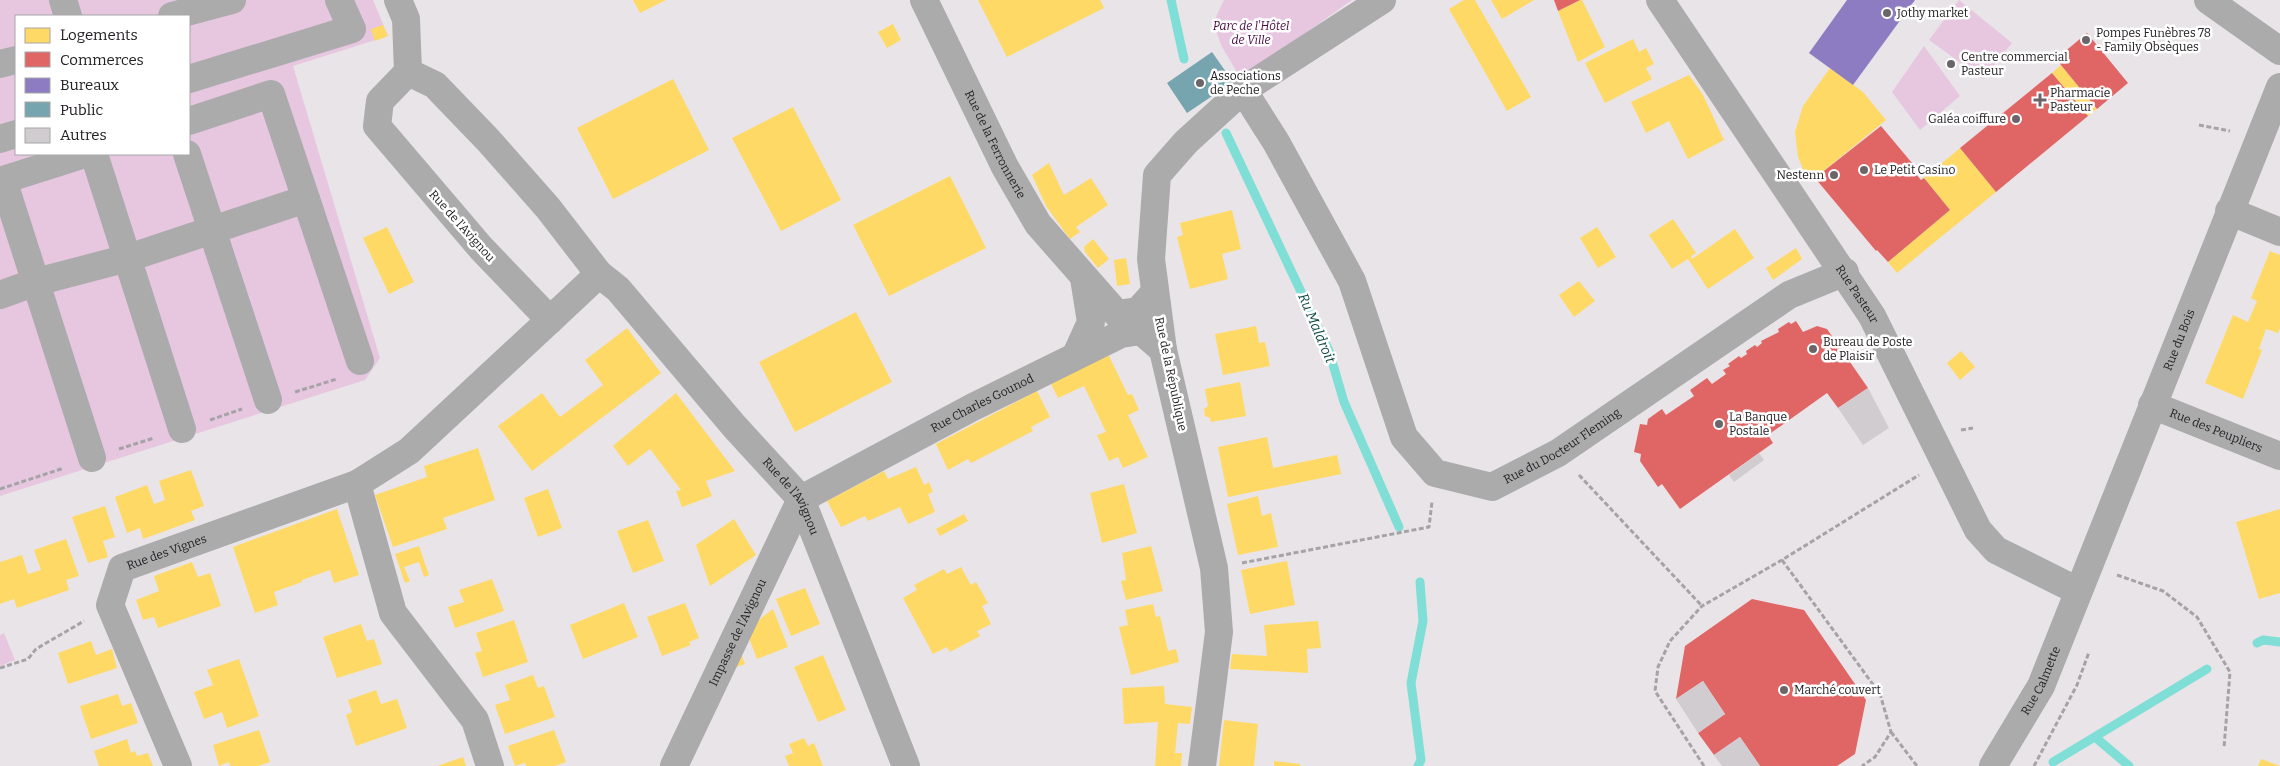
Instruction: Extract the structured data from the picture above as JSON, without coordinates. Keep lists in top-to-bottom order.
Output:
{
  "streets": {
    "street": [
      "Rue de la Ferronnerie",
      "Rue de l'Avignou",
      "Rue Pasteur",
      "Rue du Bois",
      "Rue de la République",
      "Rue Charles Gounod",
      "Rue des Peupliers",
      "Rue du Docteur Fleming",
      "Rue des Vignes",
      "Impasse de l'Avignou",
      "Rue Calmette"
    ]
  },
  "crossings": [
    ["Rue de la Ferronnerie", "Rue de la République"],
    ["Rue de l'Avignou", "Rue Charles Gounod"],
    ["Rue de l'Avignou", "Rue des Vignes"],
    ["Rue de l'Avignou", "Impasse de l'Avignou"],
    ["Rue Pasteur", "Rue du Bois"],
    ["Rue Pasteur", "Rue du Docteur Fleming"],
    ["Rue Pasteur", "Rue Calmette"],
    ["Rue du Bois", "Rue des Peupliers"],
    ["Rue du Bois", "Rue Calmette"],
    ["Rue de la République", "Rue Charles Gounod"],
    ["Rue Charles Gounod", "Impasse de l'Avignou"]
  ],
  "water": ["Ru Maldroit"],
  "parks": ["Parc de l'Hôtel de Ville"],
  "places": {
    "other": [
      "Jothy market",
      "Pompes Funèbres 78 - Family Obsèques",
      "Centre commercial Pasteur",
      "Associations de Peche",
      "Galéa coiffure",
      "Le Petit Casino",
      "Nestenn",
      "Bureau de Poste de Plaisir",
      "La Banque Postale",
      "Marché couvert"
    ],
    "health": ["Pharmacie Pasteur"]
  },
  "legend": [
    "Logements",
    "Commerces",
    "Bureaux",
    "Public",
    "Autres"
  ]
}
